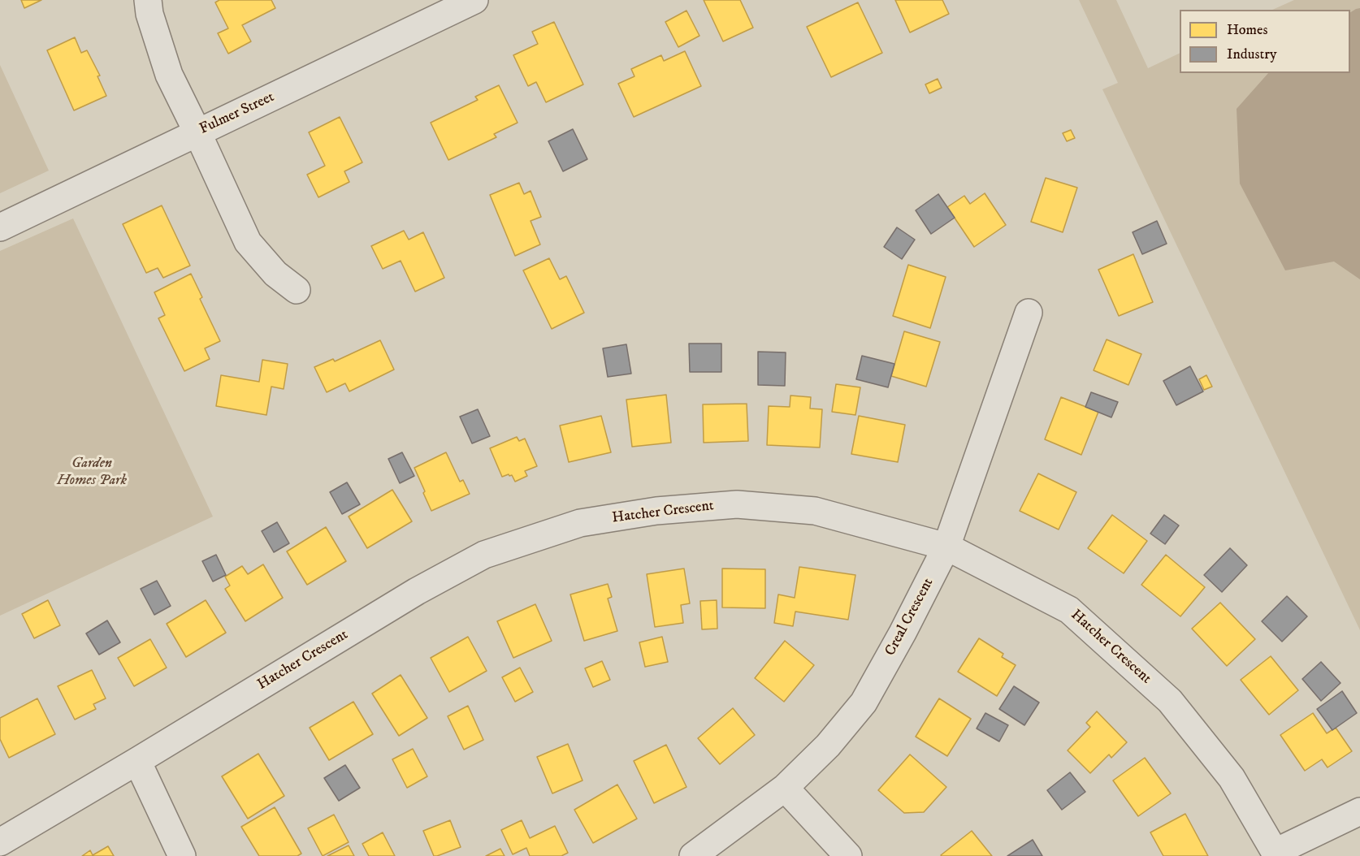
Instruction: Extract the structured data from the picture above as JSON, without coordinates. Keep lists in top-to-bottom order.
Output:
{
  "streets": {
    "street": ["Fulmer Street", "Hatcher Crescent", "Creal Crescent"]
  },
  "crossings": [
    ["Hatcher Crescent", "Creal Crescent"]
  ],
  "parks": ["Garden Homes Park"],
  "legend": ["Homes", "Industry"]
}
